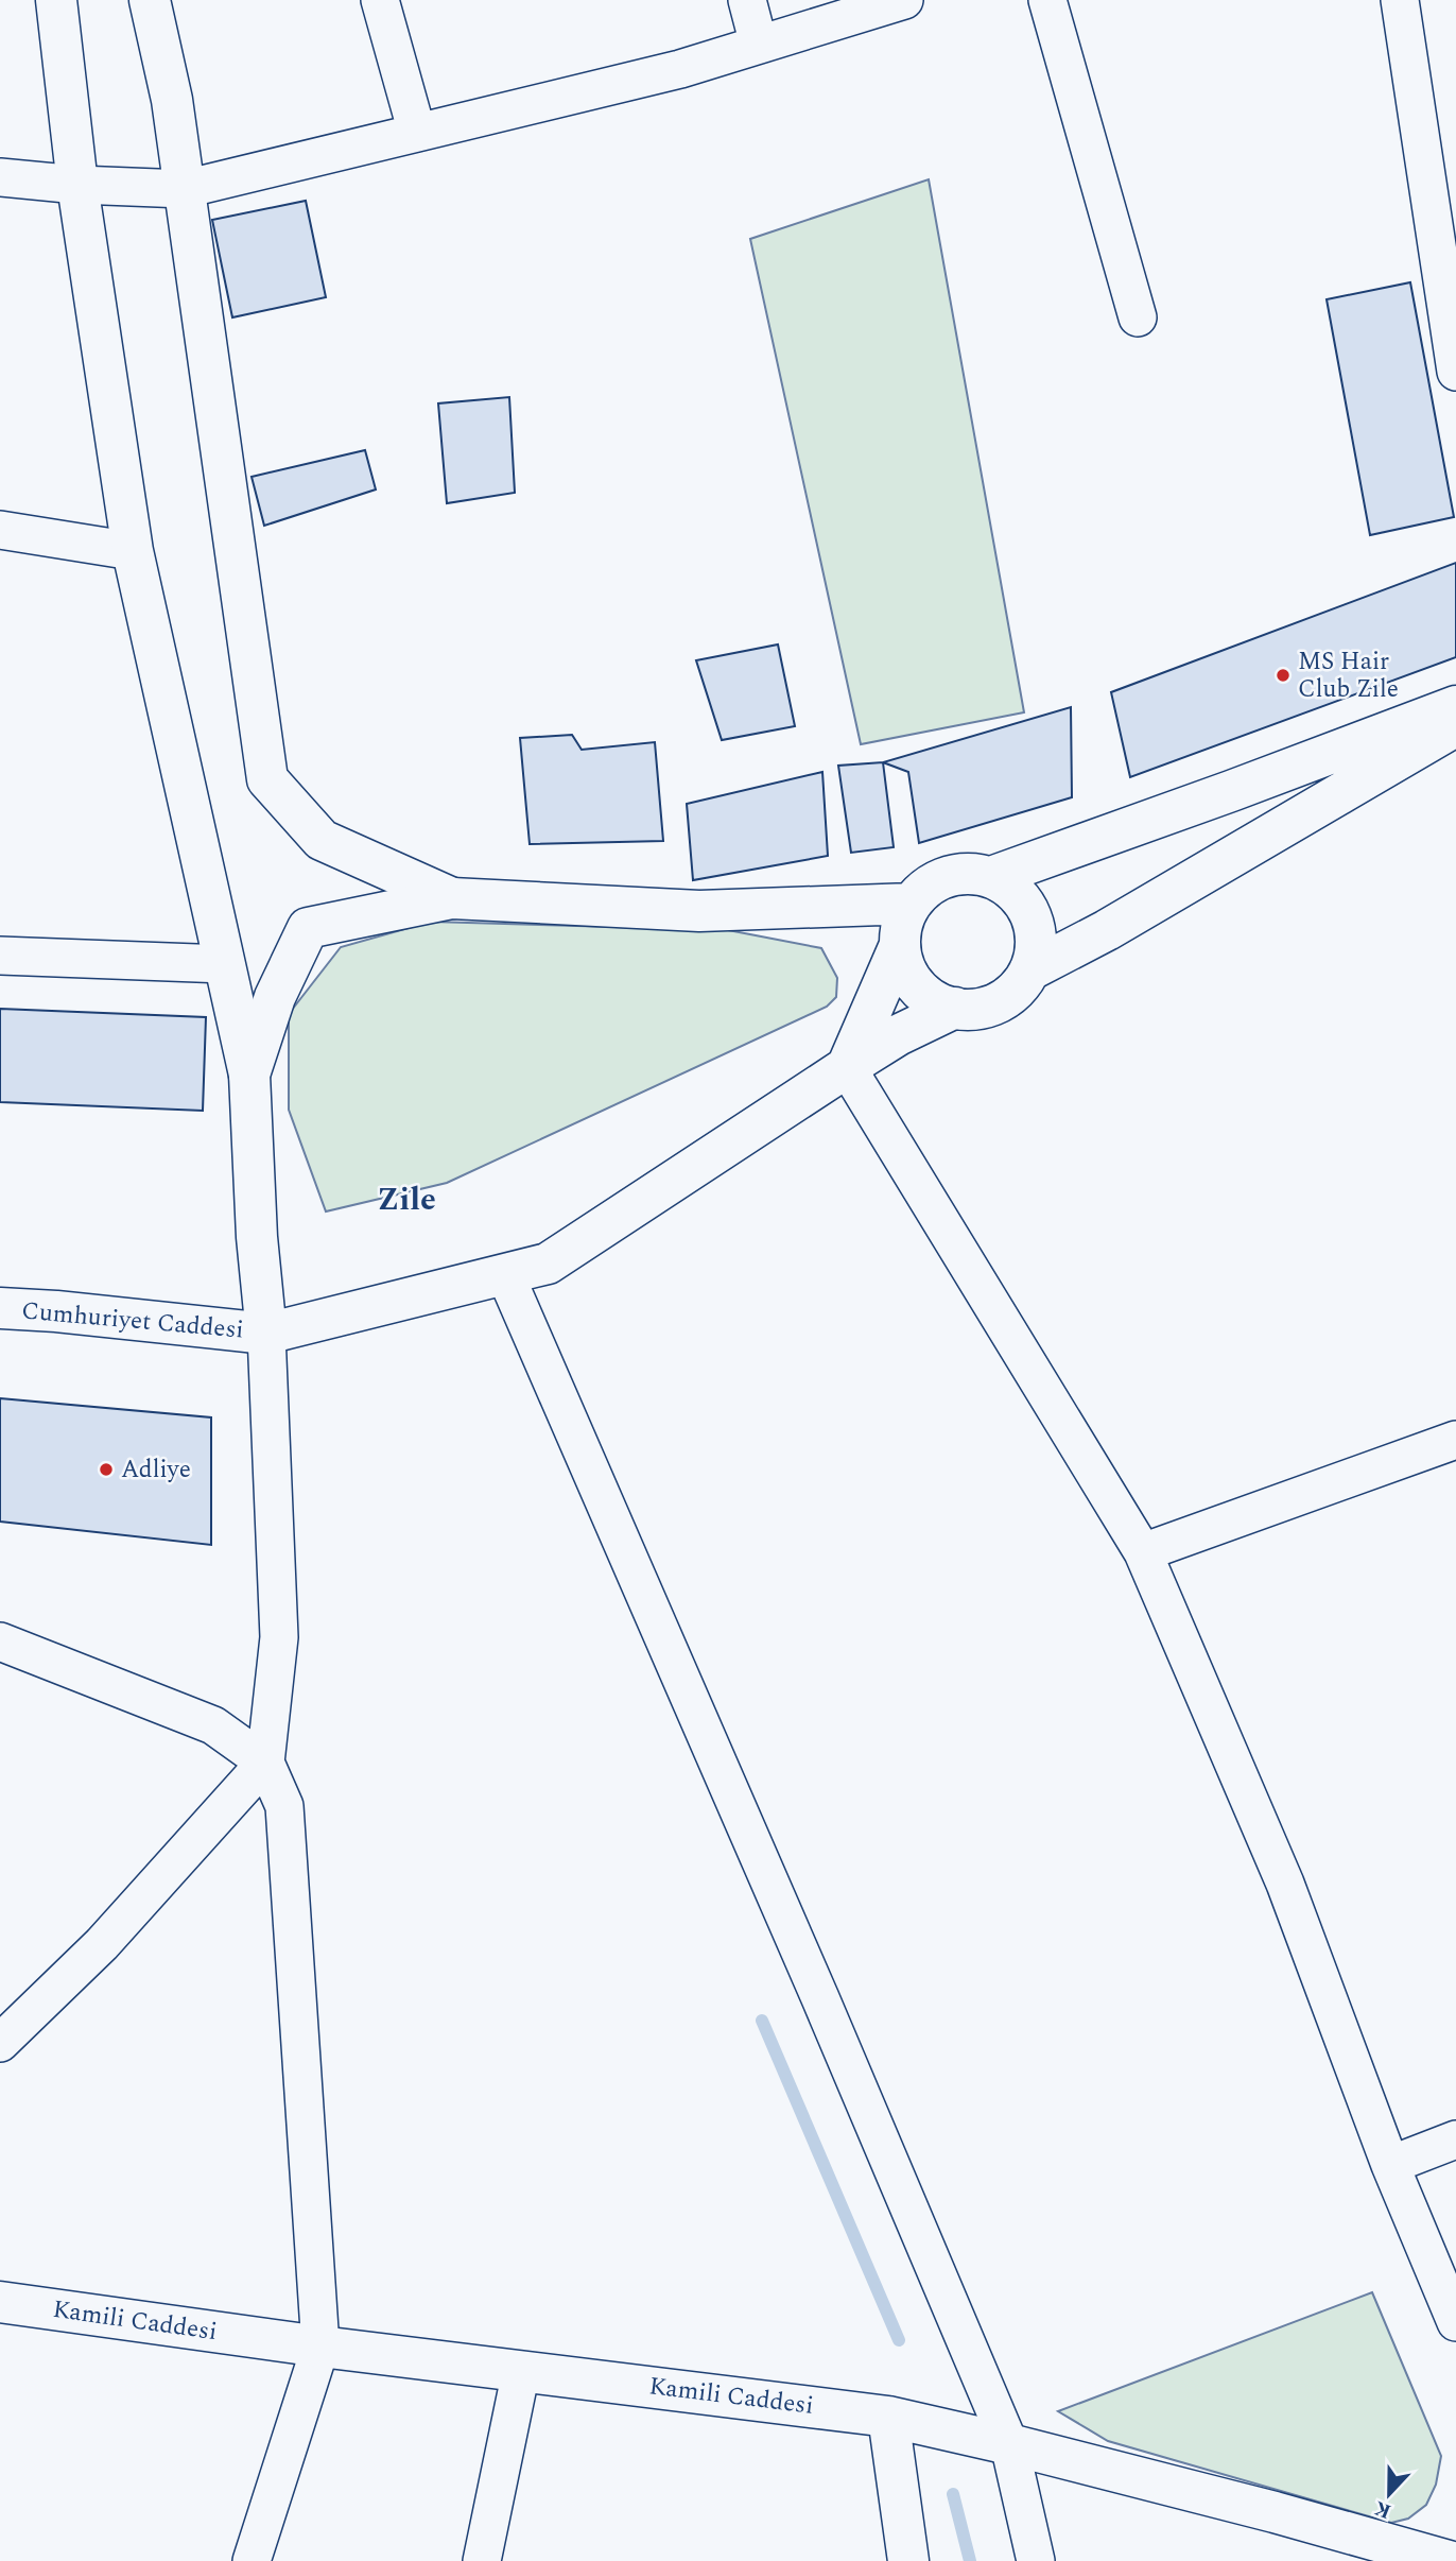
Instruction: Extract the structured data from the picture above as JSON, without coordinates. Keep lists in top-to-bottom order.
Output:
{
  "streets": {
    "street": ["Cumhuriyet Caddesi", "Kamili Caddesi"]
  },
  "districts": ["Zile"],
  "places": ["MS Hair Club Zile", "Adliye"],
  "north": "bottom"
}
